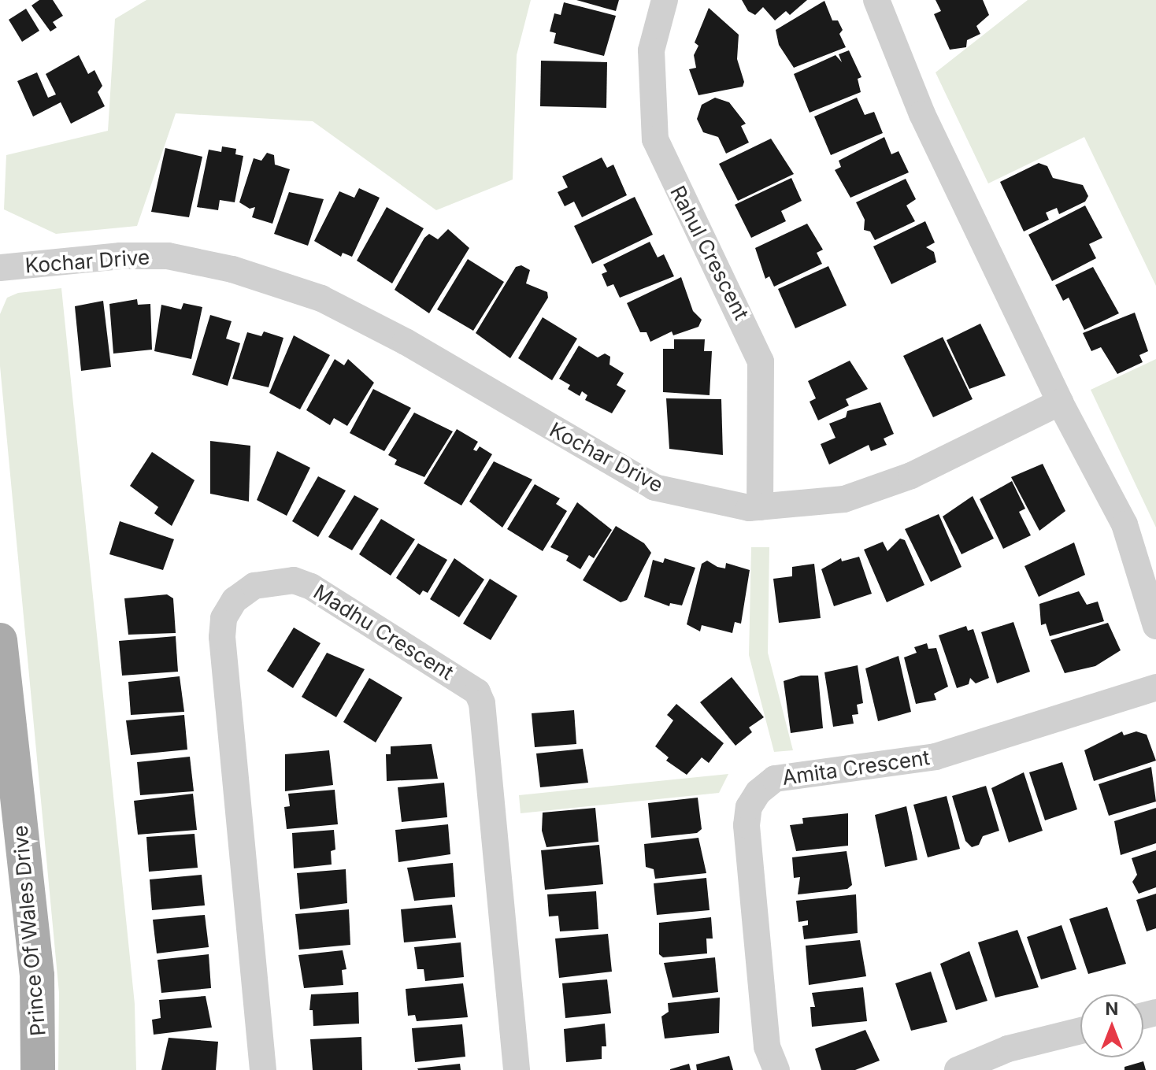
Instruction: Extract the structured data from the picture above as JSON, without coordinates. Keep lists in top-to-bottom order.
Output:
{
  "streets": {
    "main road": ["Prince Of Wales Drive"],
    "street": [
      "Rahul Crescent",
      "Kochar Drive",
      "Madhu Crescent",
      "Amita Crescent"
    ]
  },
  "crossings": [
    ["Rahul Crescent", "Kochar Drive"]
  ],
  "north": "top"
}
